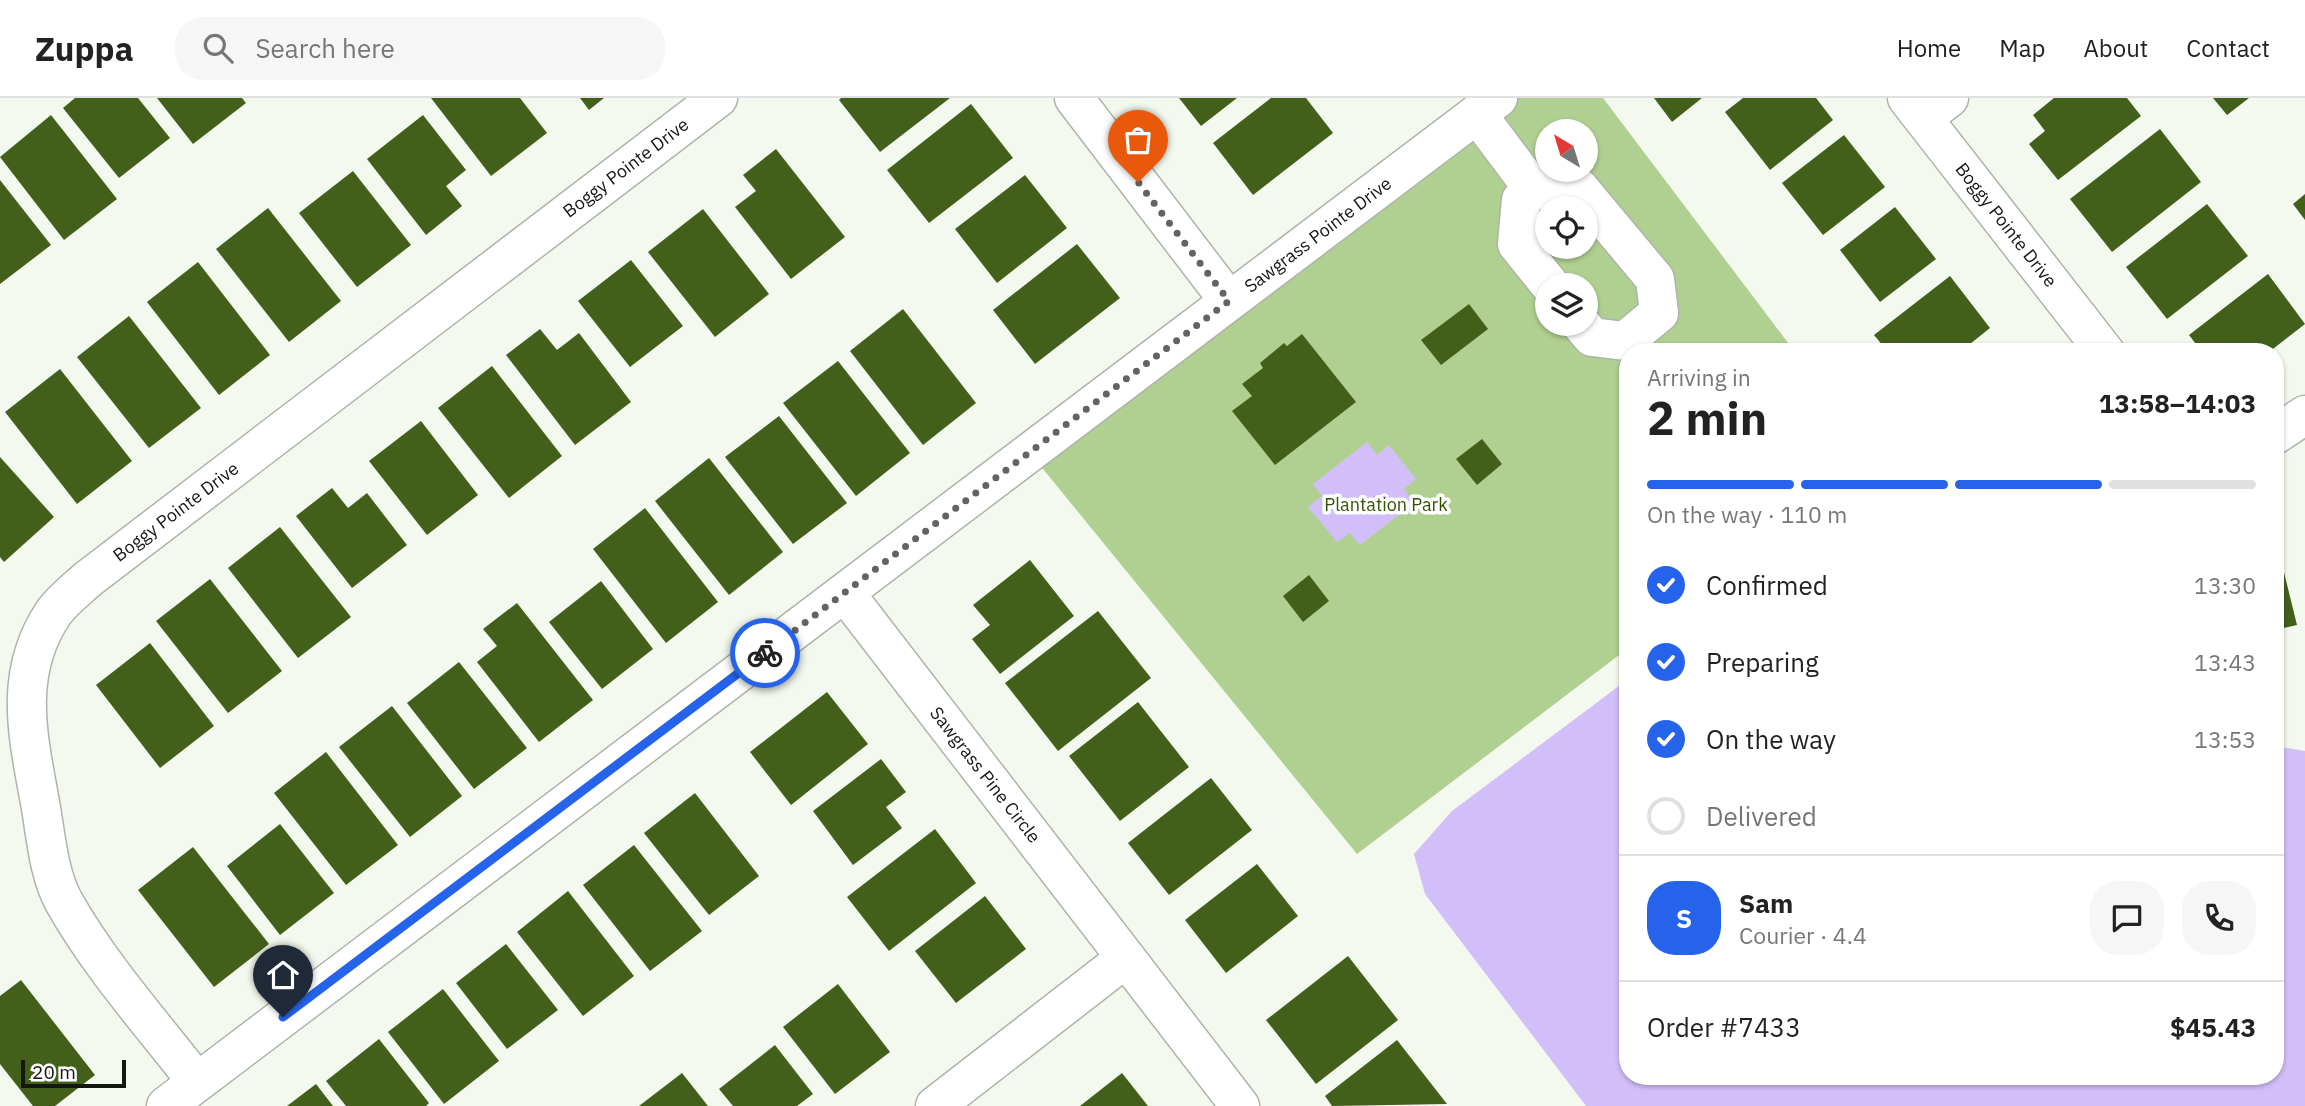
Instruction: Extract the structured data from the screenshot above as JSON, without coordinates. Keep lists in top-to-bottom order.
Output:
{
  "streets": {
    "street": ["Boggy Pointe Drive", "Sawgrass Pointe Drive", "Sawgrass Pine Circle"]
  },
  "crossings": [
    ["Boggy Pointe Drive", "Sawgrass Pointe Drive"],
    ["Sawgrass Pointe Drive", "Sawgrass Pine Circle"]
  ],
  "parks": ["Plantation Park"],
  "scale_bar": "20 m",
  "north": "top left",
  "page": {
    "header": "Zuppa",
    "search": "Search here",
    "nav": [
      "Home",
      "Map",
      "About",
      "Contact"
    ],
    "heading": ["2 min", "Arriving in", "13:58–14:03"],
    "panel": [
      "Sam",
      "Courier · 4.4",
      "Order #7433",
      "$45.43"
    ],
    "bar": "On the way · 110 m",
    "list": [
      ["Confirmed", "13:30"],
      ["Preparing", "13:43"],
      ["On the way", "13:53"],
      "Delivered"
    ],
    "round": "S",
    "scale": "20 m"
  }
}
